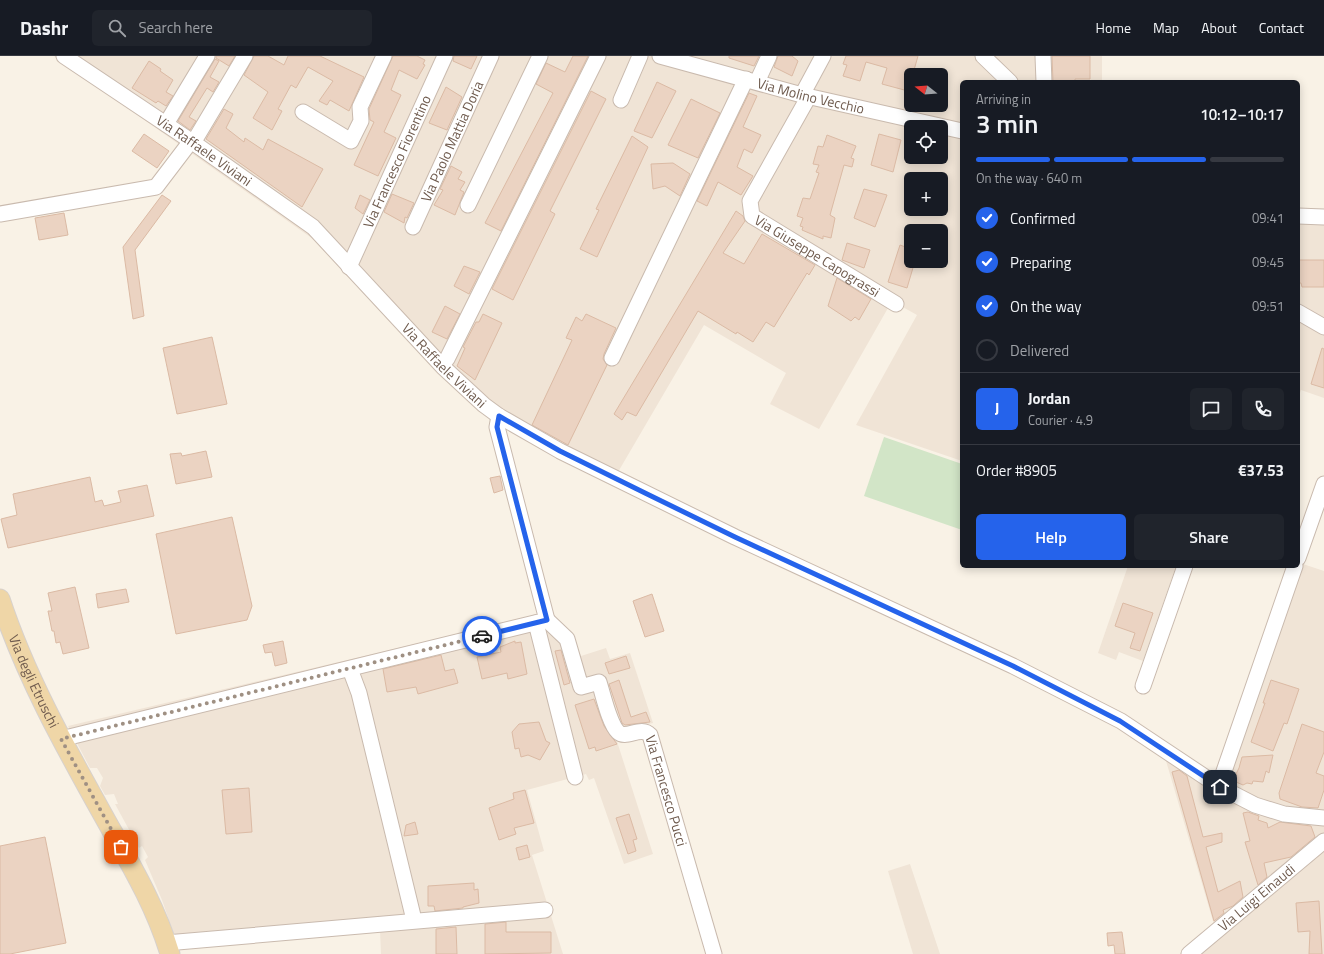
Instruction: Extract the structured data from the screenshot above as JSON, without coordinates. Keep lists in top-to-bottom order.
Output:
{
  "streets": {
    "main road": ["Via degli Etruschi"],
    "street": [
      "Via Molino Vecchio",
      "Via Paolo Mattia Doria",
      "Via Raffaele Viviani",
      "Via Francesco Fiorentino",
      "Via Giuseppe Capograssi",
      "Via Francesco Pucci",
      "Via Luigi Einaudi"
    ]
  },
  "crossings": [
    ["Via Molino Vecchio", "Via Giuseppe Capograssi"],
    ["Via Raffaele Viviani", "Via Francesco Fiorentino"]
  ],
  "north": "left",
  "page": {
    "header": "Dashr",
    "search": "Search here",
    "nav": [
      "Home",
      "Map",
      "About",
      "Contact"
    ],
    "map_buttons": ["+", "−"],
    "heading": ["3 min", "Arriving in", "10:12–10:17"],
    "panel": [
      "Jordan",
      "Courier · 4.9",
      "Order #8905",
      "€37.53"
    ],
    "bar": "On the way · 640 m",
    "list": [
      ["Confirmed", "09:41"],
      ["Preparing", "09:45"],
      ["On the way", "09:51"],
      "Delivered"
    ],
    "round": "J",
    "buttons": ["Help", "Share"]
  }
}
